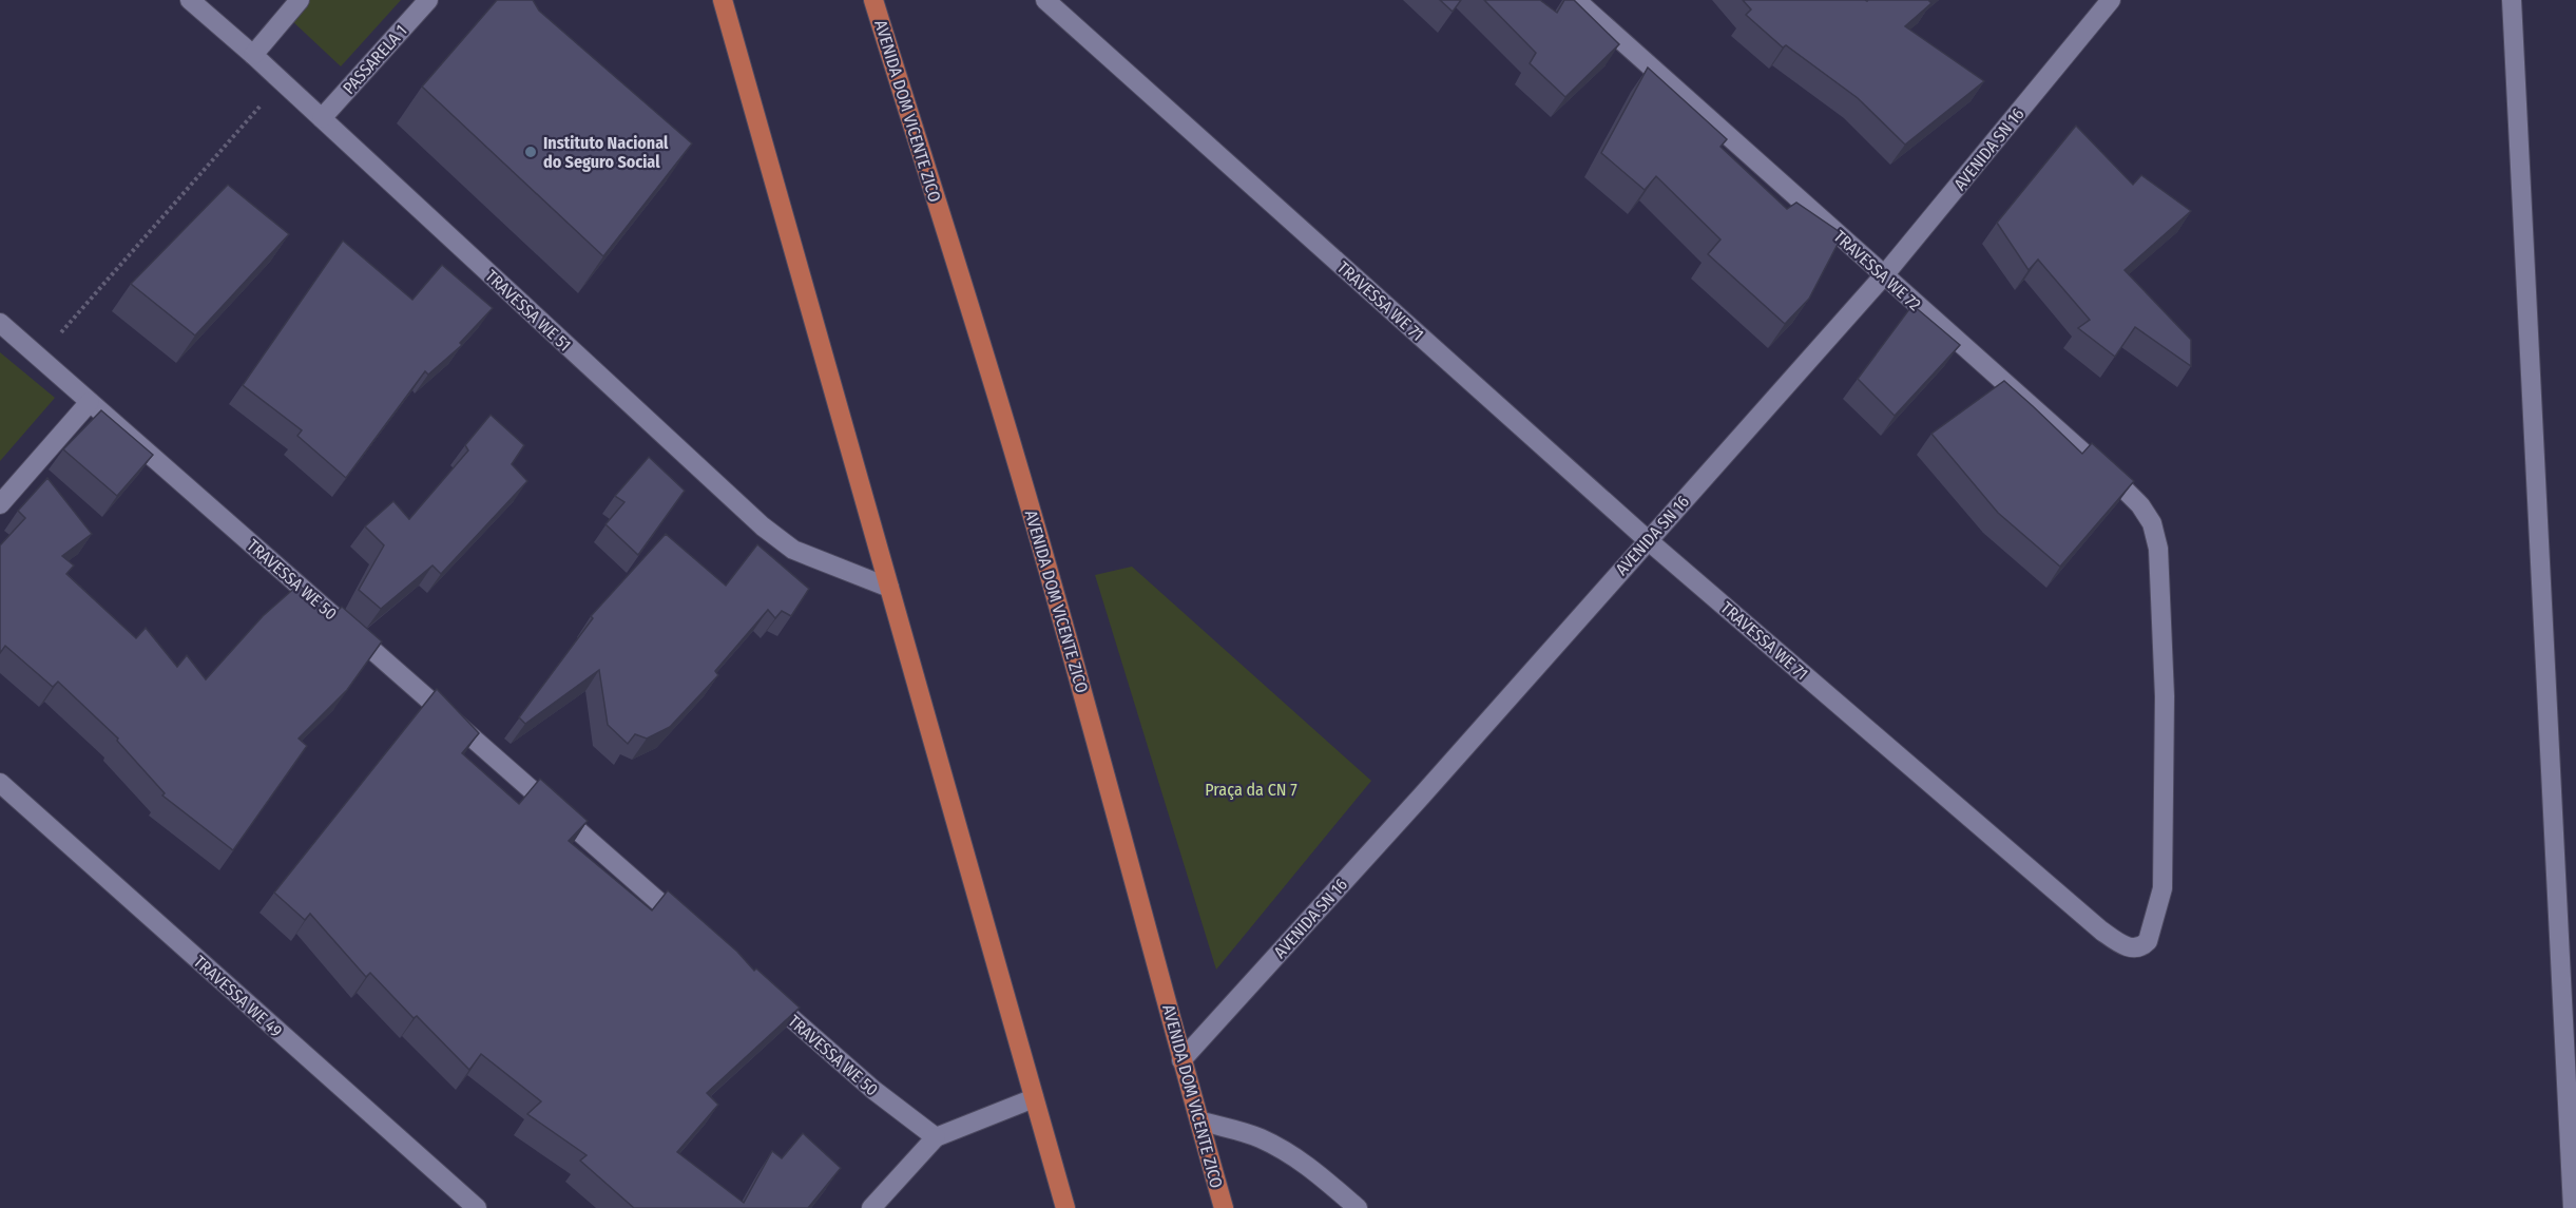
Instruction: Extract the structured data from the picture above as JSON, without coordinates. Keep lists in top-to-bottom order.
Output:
{
  "streets": {
    "main road": ["AVENIDA DOM VICENTE ZICO"],
    "street": [
      "PASSARELA 1",
      "AVENIDA SN 16",
      "TRAVESSA WE 72",
      "TRAVESSA WE 71",
      "TRAVESSA WE 51",
      "TRAVESSA WE 50",
      "TRAVESSA WE 49"
    ]
  },
  "crossings": [
    ["PASSARELA 1", "TRAVESSA WE 51"],
    ["AVENIDA DOM VICENTE ZICO", "AVENIDA SN 16"],
    ["AVENIDA SN 16", "TRAVESSA WE 72"],
    ["AVENIDA SN 16", "TRAVESSA WE 71"],
    ["TRAVESSA WE 72", "TRAVESSA WE 71"]
  ],
  "parks": ["Praça da CN 7"],
  "places": ["Instituto Nacional do Seguro Social"]
}
